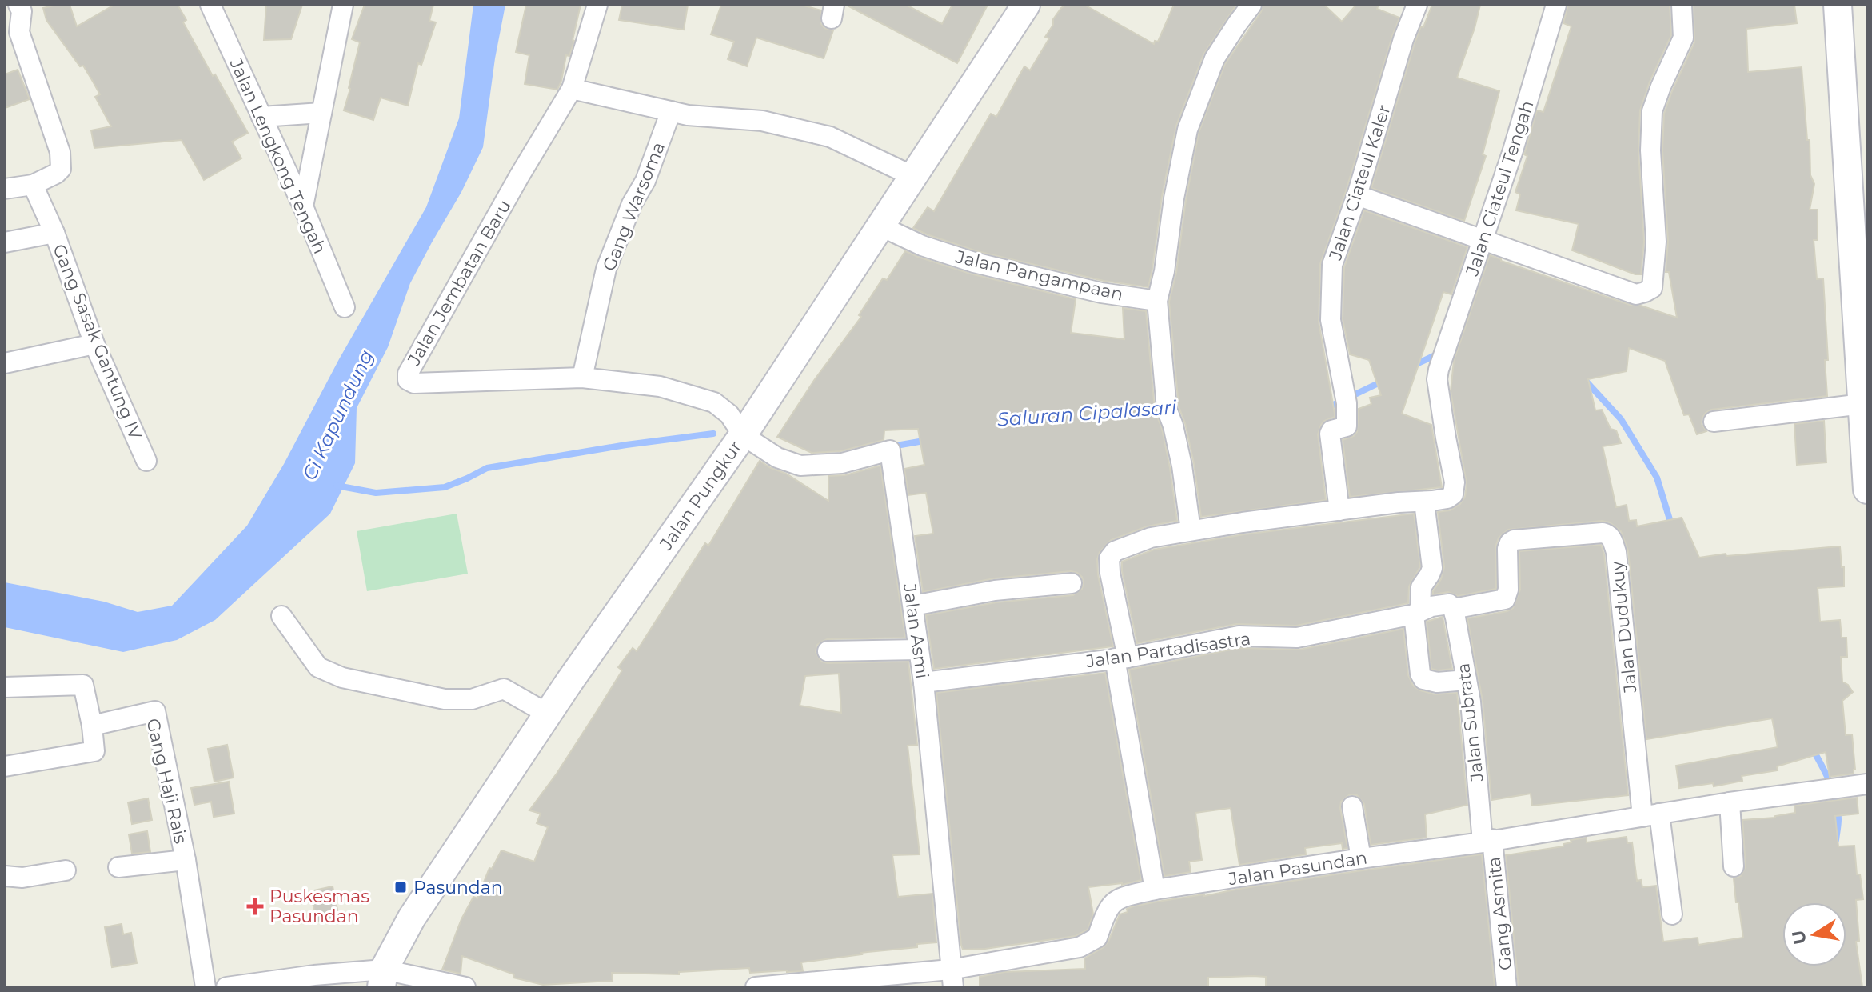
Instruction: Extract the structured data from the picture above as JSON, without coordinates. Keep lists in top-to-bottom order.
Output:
{
  "streets": {
    "main road": ["Jalan Pungkur"],
    "street": [
      "Jalan Lengkong Tengah",
      "Jalan Ciateul Kaler",
      "Jalan Ciateul Tengah",
      "Gang Warsoma",
      "Jalan Pangampaan",
      "Jalan Jembatan Baru",
      "Gang Sasak Gantung IV",
      "Jalan Dudukuy",
      "Jalan Asmi",
      "Jalan Partadisastra",
      "Jalan Subrata",
      "Gang Haji Rais",
      "Jalan Pasundan",
      "Gang Asmita"
    ]
  },
  "crossings": [
    ["Gang Warsoma", "Jalan Jembatan Baru"],
    ["Jalan Pangampaan", "Jalan Pungkur"],
    ["Jalan Jembatan Baru", "Jalan Pungkur"],
    ["Jalan Jembatan Baru", "Jalan Asmi"],
    ["Jalan Pungkur", "Jalan Asmi"],
    ["Jalan Dudukuy", "Jalan Partadisastra"],
    ["Jalan Dudukuy", "Jalan Subrata"],
    ["Jalan Dudukuy", "Jalan Pasundan"],
    ["Jalan Asmi", "Jalan Partadisastra"],
    ["Jalan Asmi", "Jalan Pasundan"],
    ["Jalan Partadisastra", "Jalan Subrata"],
    ["Jalan Subrata", "Jalan Pasundan"],
    ["Jalan Subrata", "Gang Asmita"],
    ["Jalan Pasundan", "Gang Asmita"]
  ],
  "water": ["Saluran Cipalasari", "Ci Kapundung"],
  "places": {
    "transit": ["Pasundan"],
    "health": ["Puskesmas Pasundan"]
  },
  "north": "left"
}
